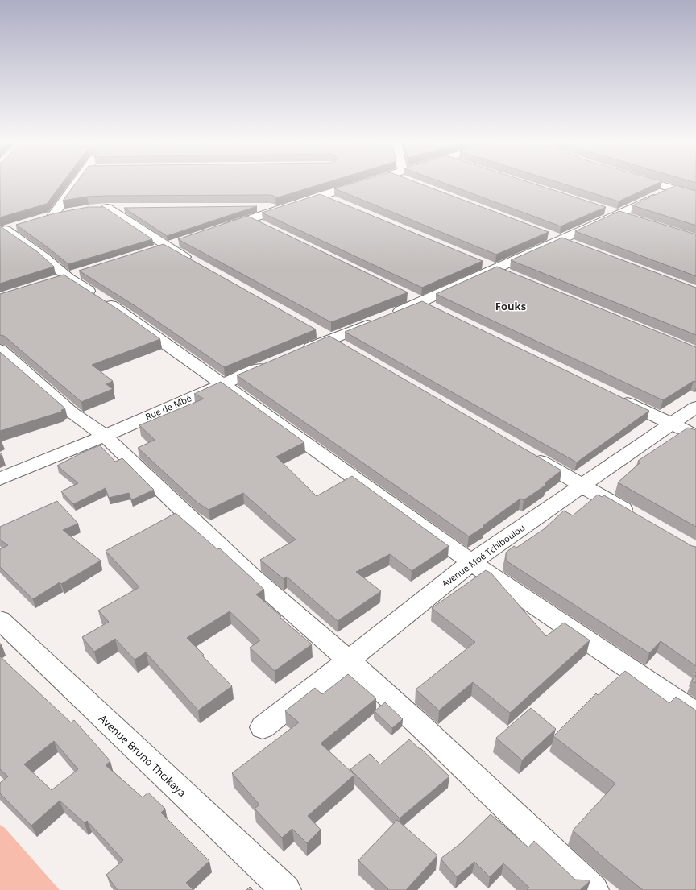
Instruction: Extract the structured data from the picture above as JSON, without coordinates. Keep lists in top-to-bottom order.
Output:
{
  "streets": {
    "street": ["Rue de Mbé", "Avenue Moé Tchiboulou", "Avenue Bruno Thcikaya"]
  },
  "districts": ["Fouks"]
}
